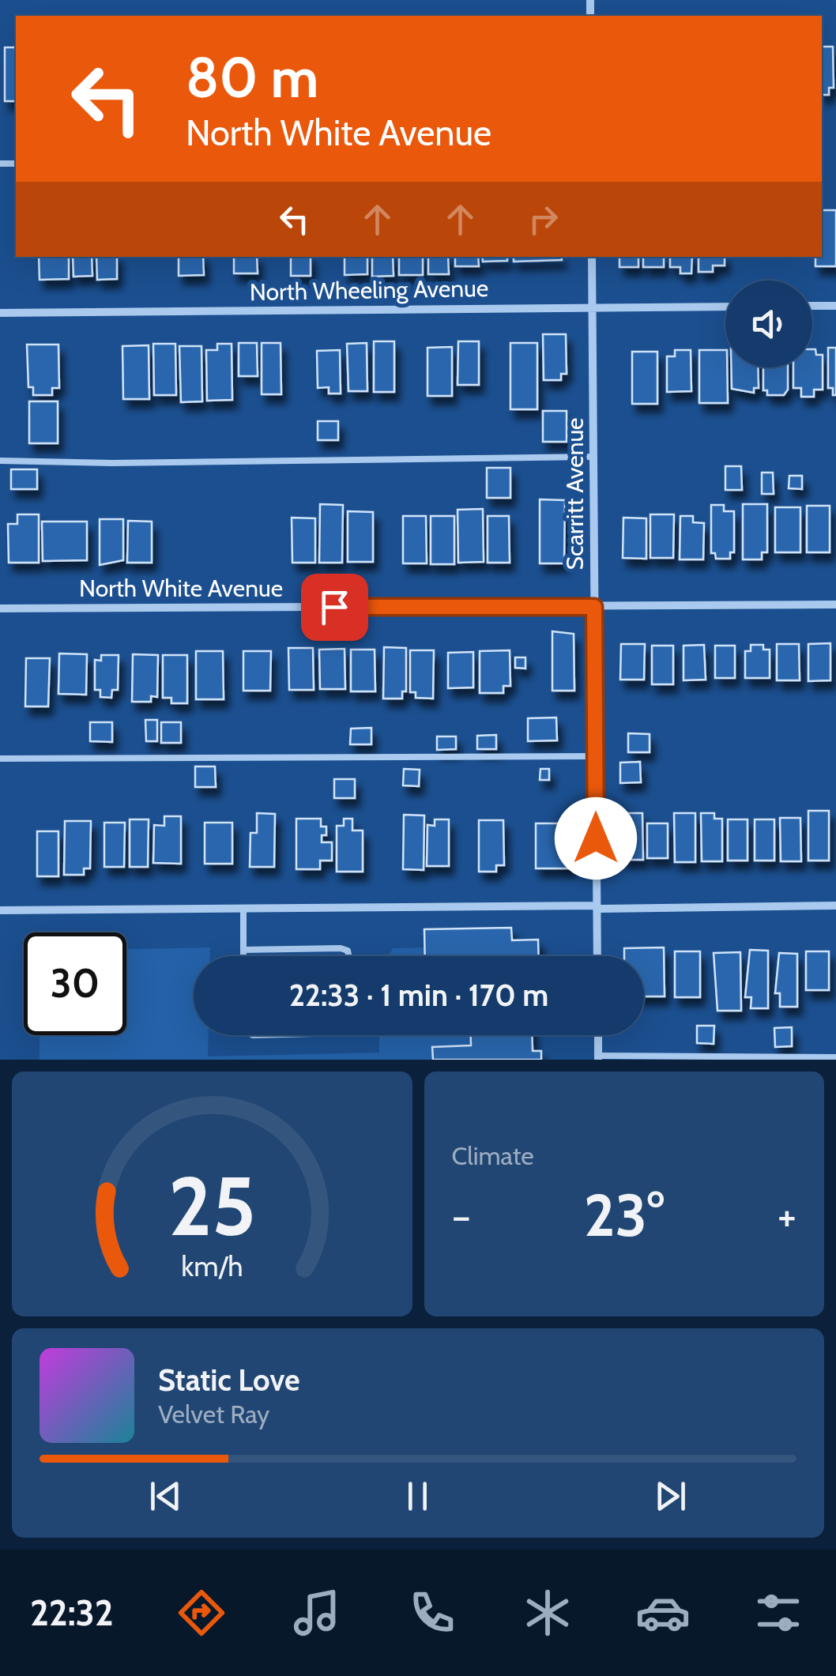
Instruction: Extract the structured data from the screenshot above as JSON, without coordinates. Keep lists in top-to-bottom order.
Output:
{
  "streets": {
    "street": ["North Wheeling Avenue", "Scarritt Avenue", "North White Avenue"]
  },
  "crossings": [
    ["North Wheeling Avenue", "Scarritt Avenue"],
    ["Scarritt Avenue", "North White Avenue"]
  ],
  "page": {
    "turn": ["80 m", "North White Avenue"],
    "limit": "30",
    "trip": "22:33 · 1 min · 170 m",
    "tile": "Climate",
    "heat": ["−", "23°", "+"],
    "song": ["Static Love", "Velvet Ray"],
    "tabs": "22:32",
    "gauge": ["25", "km/h"]
  }
}
